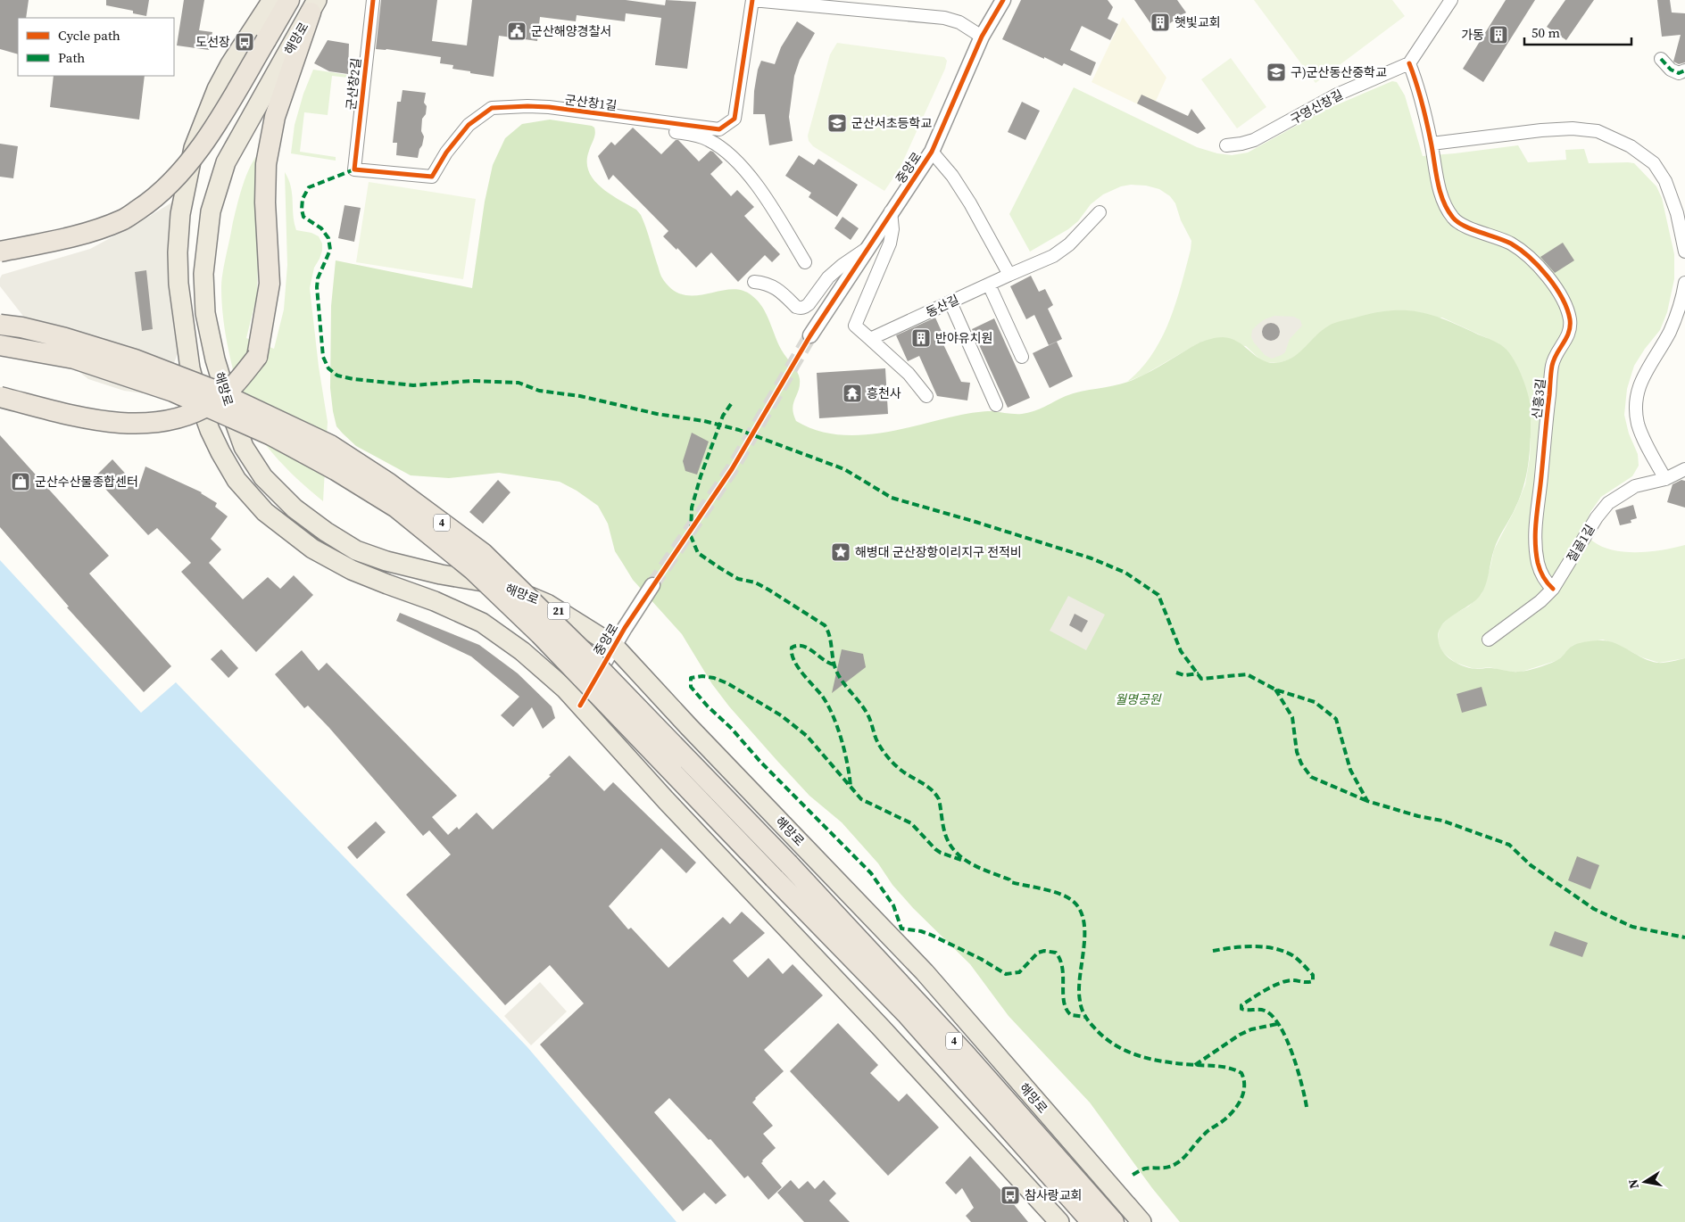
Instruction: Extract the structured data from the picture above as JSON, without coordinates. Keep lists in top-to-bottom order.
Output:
{
  "streets": {
    "highway": ["4"],
    "main road": ["해망로", "21"],
    "street": [
      "군산창2길",
      "군산창1길",
      "구영신창길",
      "중앙로",
      "동산길",
      "신흥3길",
      "절골1길"
    ]
  },
  "crossings": [
    ["해망로", "중앙로"],
    ["군산창2길", "군산창1길"],
    ["구영신창길", "신흥3길"],
    ["신흥3길", "절골1길"]
  ],
  "parks": ["월명공원"],
  "places": {
    "building": ["햇빛교회", "가동", "반야유치원"],
    "public building": ["군산해양경찰서"],
    "bus stop": ["도선장", "참사랑교회"],
    "school or university": ["구)군산동산중학교", "군산서초등학교"],
    "temple": ["흥천사"],
    "shop": ["군산수산물종합센터"],
    "place": ["해병대 군산장항이리지구 전적비"]
  },
  "legend": ["Cycle path", "Path"],
  "scale_bar": "50 m",
  "north": "left"
}
